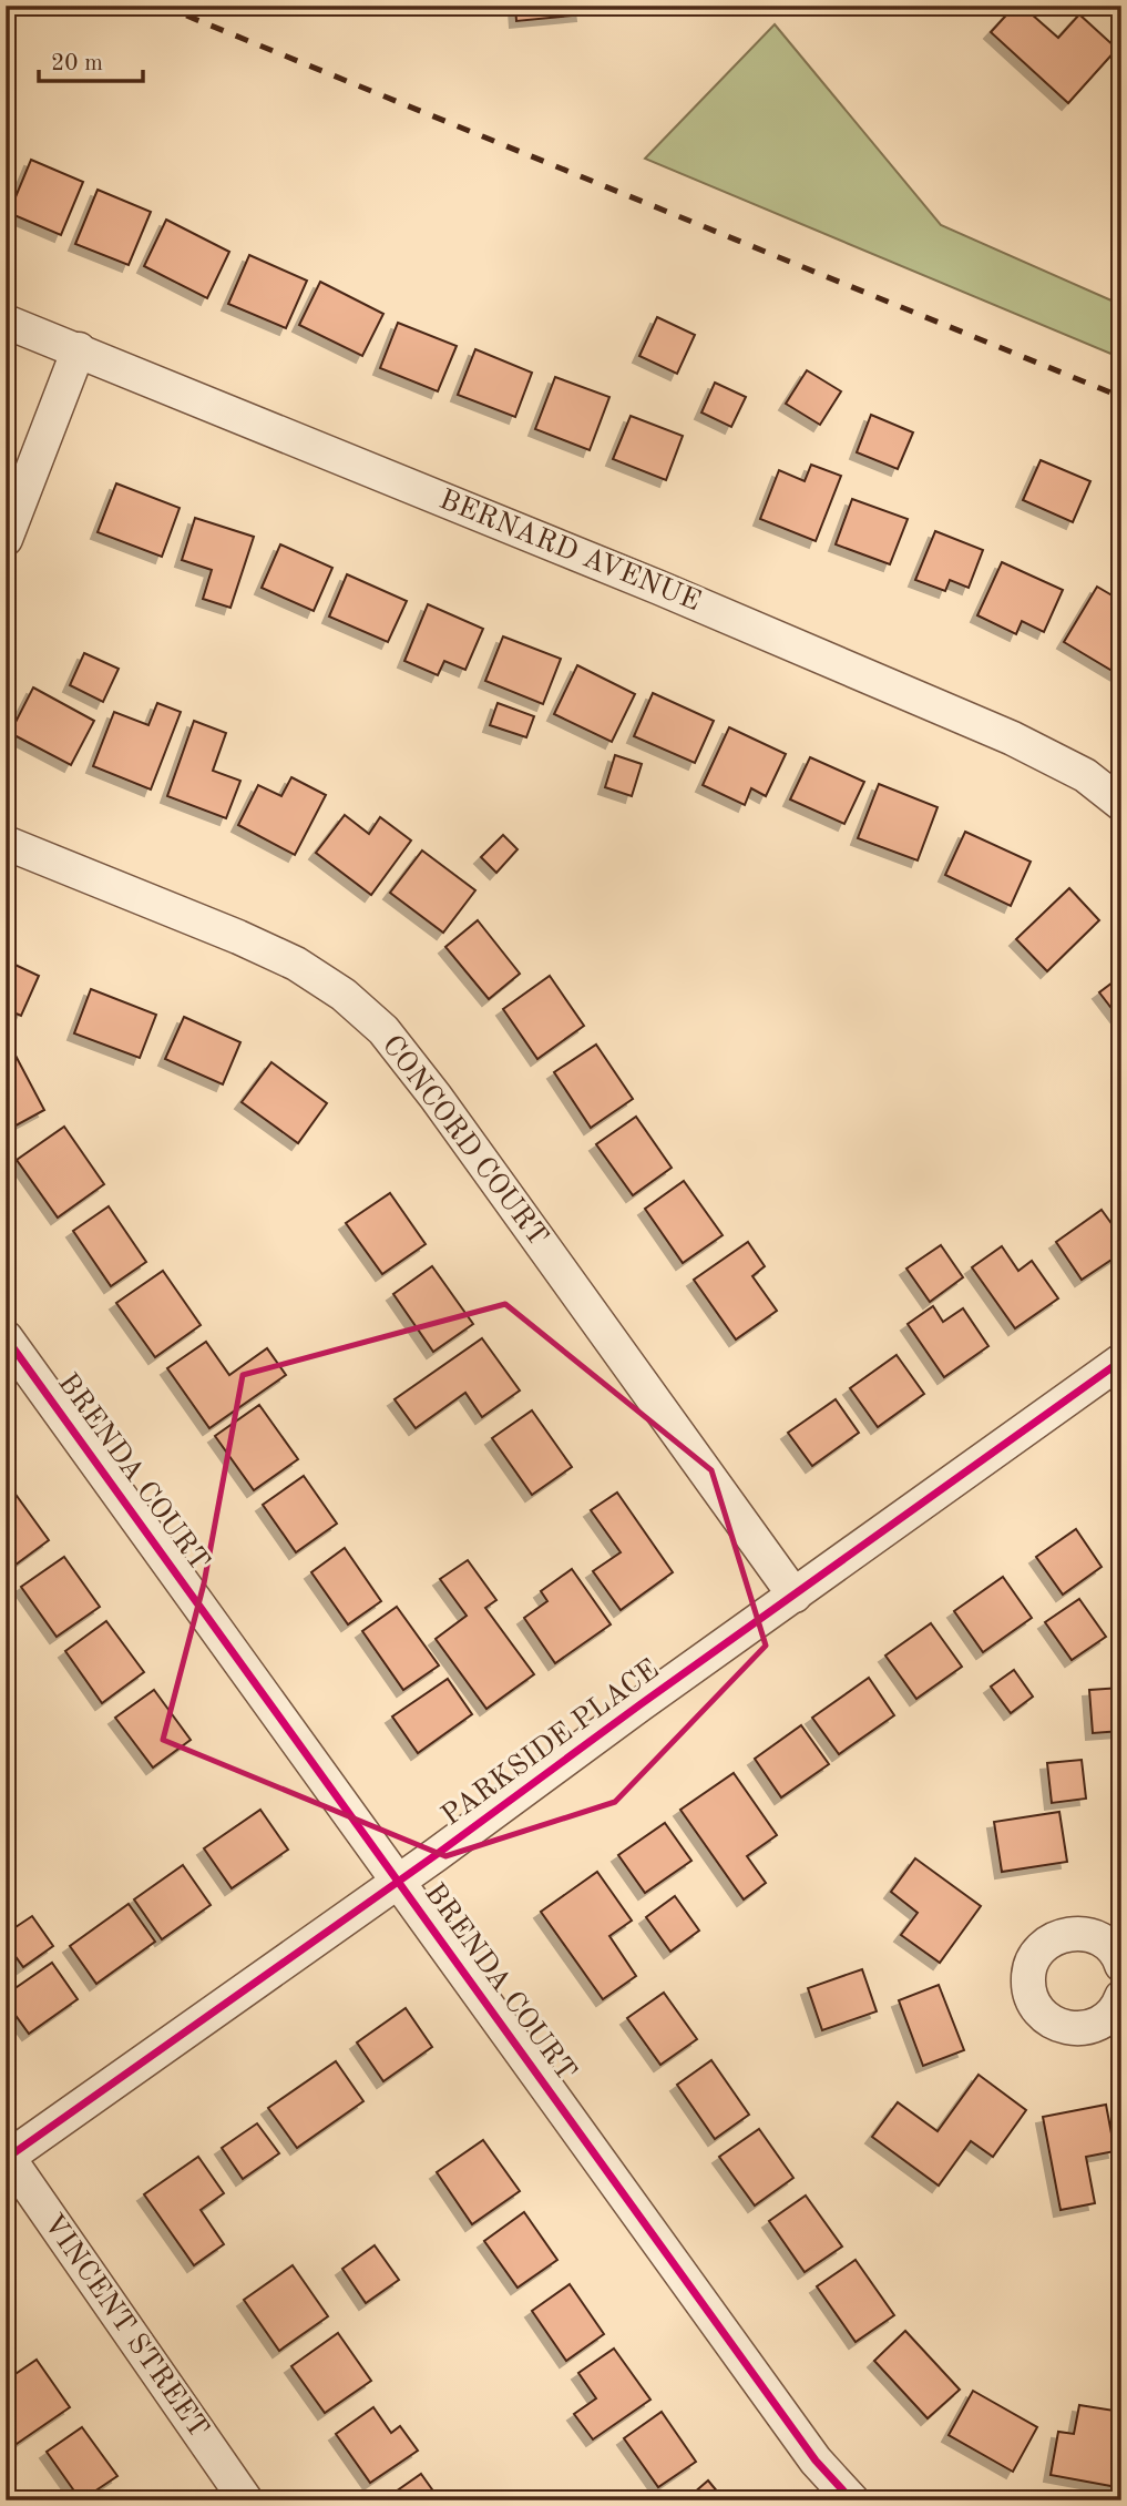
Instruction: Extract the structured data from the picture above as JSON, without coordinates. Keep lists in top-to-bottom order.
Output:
{
  "streets": {
    "street": [
      "BERNARD AVENUE",
      "CONCORD COURT",
      "BRENDA COURT",
      "PARKSIDE PLACE",
      "VINCENT STREET"
    ]
  },
  "crossings": [
    ["CONCORD COURT", "PARKSIDE PLACE"],
    ["BRENDA COURT", "PARKSIDE PLACE"],
    ["PARKSIDE PLACE", "VINCENT STREET"]
  ],
  "scale_bar": "20 m"
}
